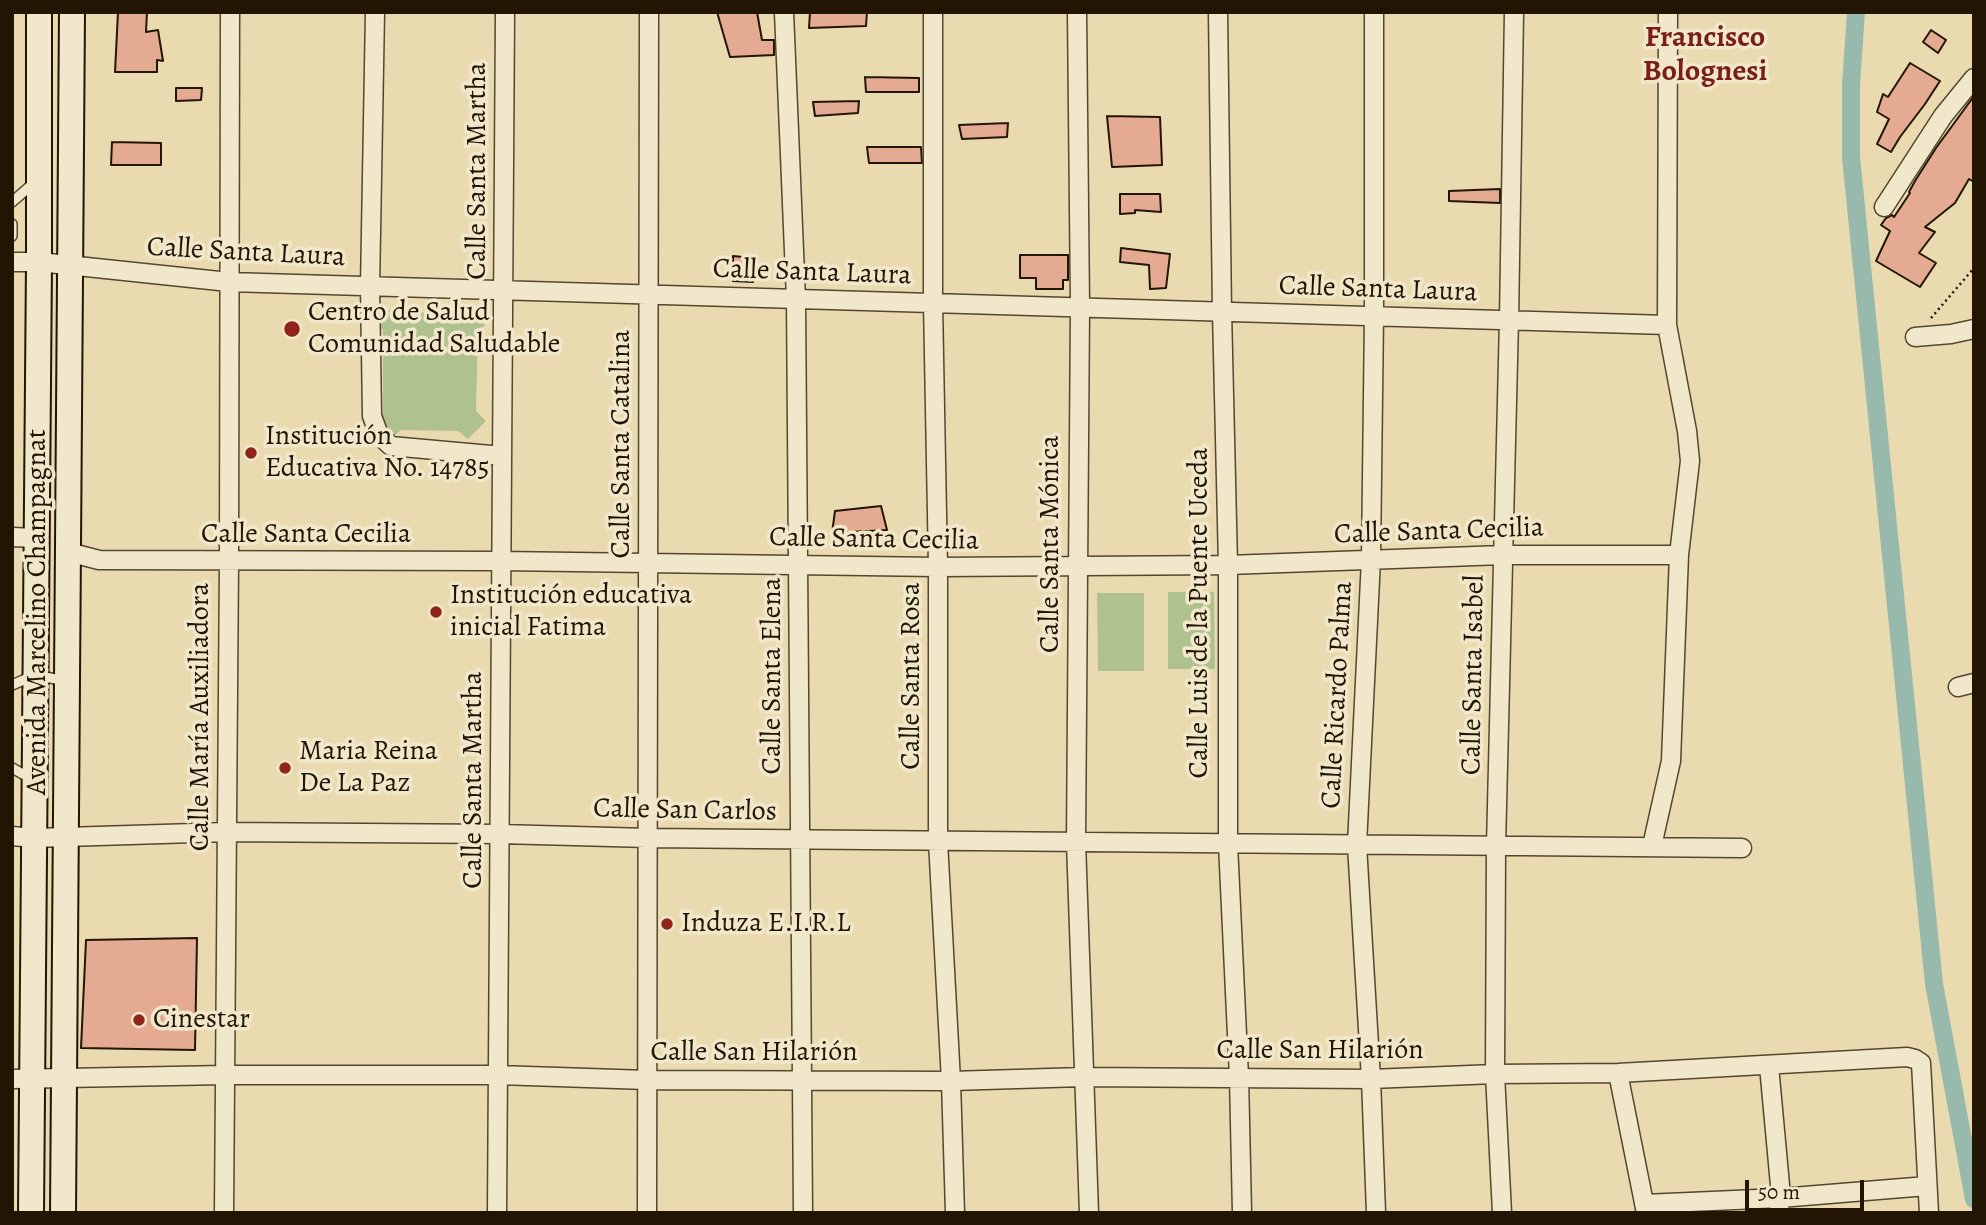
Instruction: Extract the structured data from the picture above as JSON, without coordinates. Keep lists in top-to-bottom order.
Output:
{
  "streets": {
    "main road": ["Avenida Marcelino Champagnat"],
    "street": [
      "Calle Santa Martha",
      "Calle Santa Laura",
      "Calle Santa Catalina",
      "Calle Santa Cecilia",
      "Calle Santa Mónica",
      "Calle Luis de la Puente Uceda",
      "Calle Santa Isabel",
      "Calle Santa Elena",
      "Calle Santa Rosa",
      "Calle Ricardo Palma",
      "Calle María Auxiliadora",
      "Calle San Carlos",
      "Calle San Hilarión"
    ]
  },
  "crossings": [
    ["Calle Santa Martha", "Calle Santa Laura"],
    ["Calle Santa Martha", "Calle Santa Cecilia"],
    ["Calle Santa Martha", "Calle San Carlos"],
    ["Calle Santa Martha", "Calle San Hilarión"],
    ["Calle Santa Laura", "Calle Santa Catalina"],
    ["Calle Santa Laura", "Calle Santa Mónica"],
    ["Calle Santa Laura", "Avenida Marcelino Champagnat"],
    ["Calle Santa Laura", "Calle Luis de la Puente Uceda"],
    ["Calle Santa Laura", "Calle Santa Isabel"],
    ["Calle Santa Laura", "Calle Santa Elena"],
    ["Calle Santa Laura", "Calle Santa Rosa"],
    ["Calle Santa Laura", "Calle Ricardo Palma"],
    ["Calle Santa Laura", "Calle María Auxiliadora"],
    ["Calle Santa Catalina", "Calle Santa Cecilia"],
    ["Calle Santa Catalina", "Calle San Carlos"],
    ["Calle Santa Catalina", "Calle San Hilarión"],
    ["Calle Santa Cecilia", "Calle Santa Mónica"],
    ["Calle Santa Cecilia", "Avenida Marcelino Champagnat"],
    ["Calle Santa Cecilia", "Calle Luis de la Puente Uceda"],
    ["Calle Santa Cecilia", "Calle Santa Isabel"],
    ["Calle Santa Cecilia", "Calle Santa Elena"],
    ["Calle Santa Cecilia", "Calle Santa Rosa"],
    ["Calle Santa Cecilia", "Calle Ricardo Palma"],
    ["Calle Santa Cecilia", "Calle María Auxiliadora"],
    ["Calle Santa Mónica", "Calle San Carlos"],
    ["Calle Santa Mónica", "Calle San Hilarión"],
    ["Avenida Marcelino Champagnat", "Calle San Carlos"],
    ["Avenida Marcelino Champagnat", "Calle San Hilarión"],
    ["Calle Luis de la Puente Uceda", "Calle San Carlos"],
    ["Calle Luis de la Puente Uceda", "Calle San Hilarión"],
    ["Calle Santa Isabel", "Calle San Carlos"],
    ["Calle Santa Isabel", "Calle San Hilarión"],
    ["Calle Santa Elena", "Calle San Carlos"],
    ["Calle Santa Elena", "Calle San Hilarión"],
    ["Calle Santa Rosa", "Calle San Carlos"],
    ["Calle Santa Rosa", "Calle San Hilarión"],
    ["Calle Ricardo Palma", "Calle San Carlos"],
    ["Calle Ricardo Palma", "Calle San Hilarión"],
    ["Calle María Auxiliadora", "Calle San Carlos"],
    ["Calle María Auxiliadora", "Calle San Hilarión"]
  ],
  "districts": ["Francisco Bolognesi"],
  "places": [
    "Centro de Salud Comunidad Saludable",
    "Institución Educativa No. 14785",
    "Institución educativa inicial Fatima",
    "Maria Reina De La Paz",
    "Induza E.I.R.L",
    "Cinestar"
  ],
  "scale_bar": "50 m"
}
